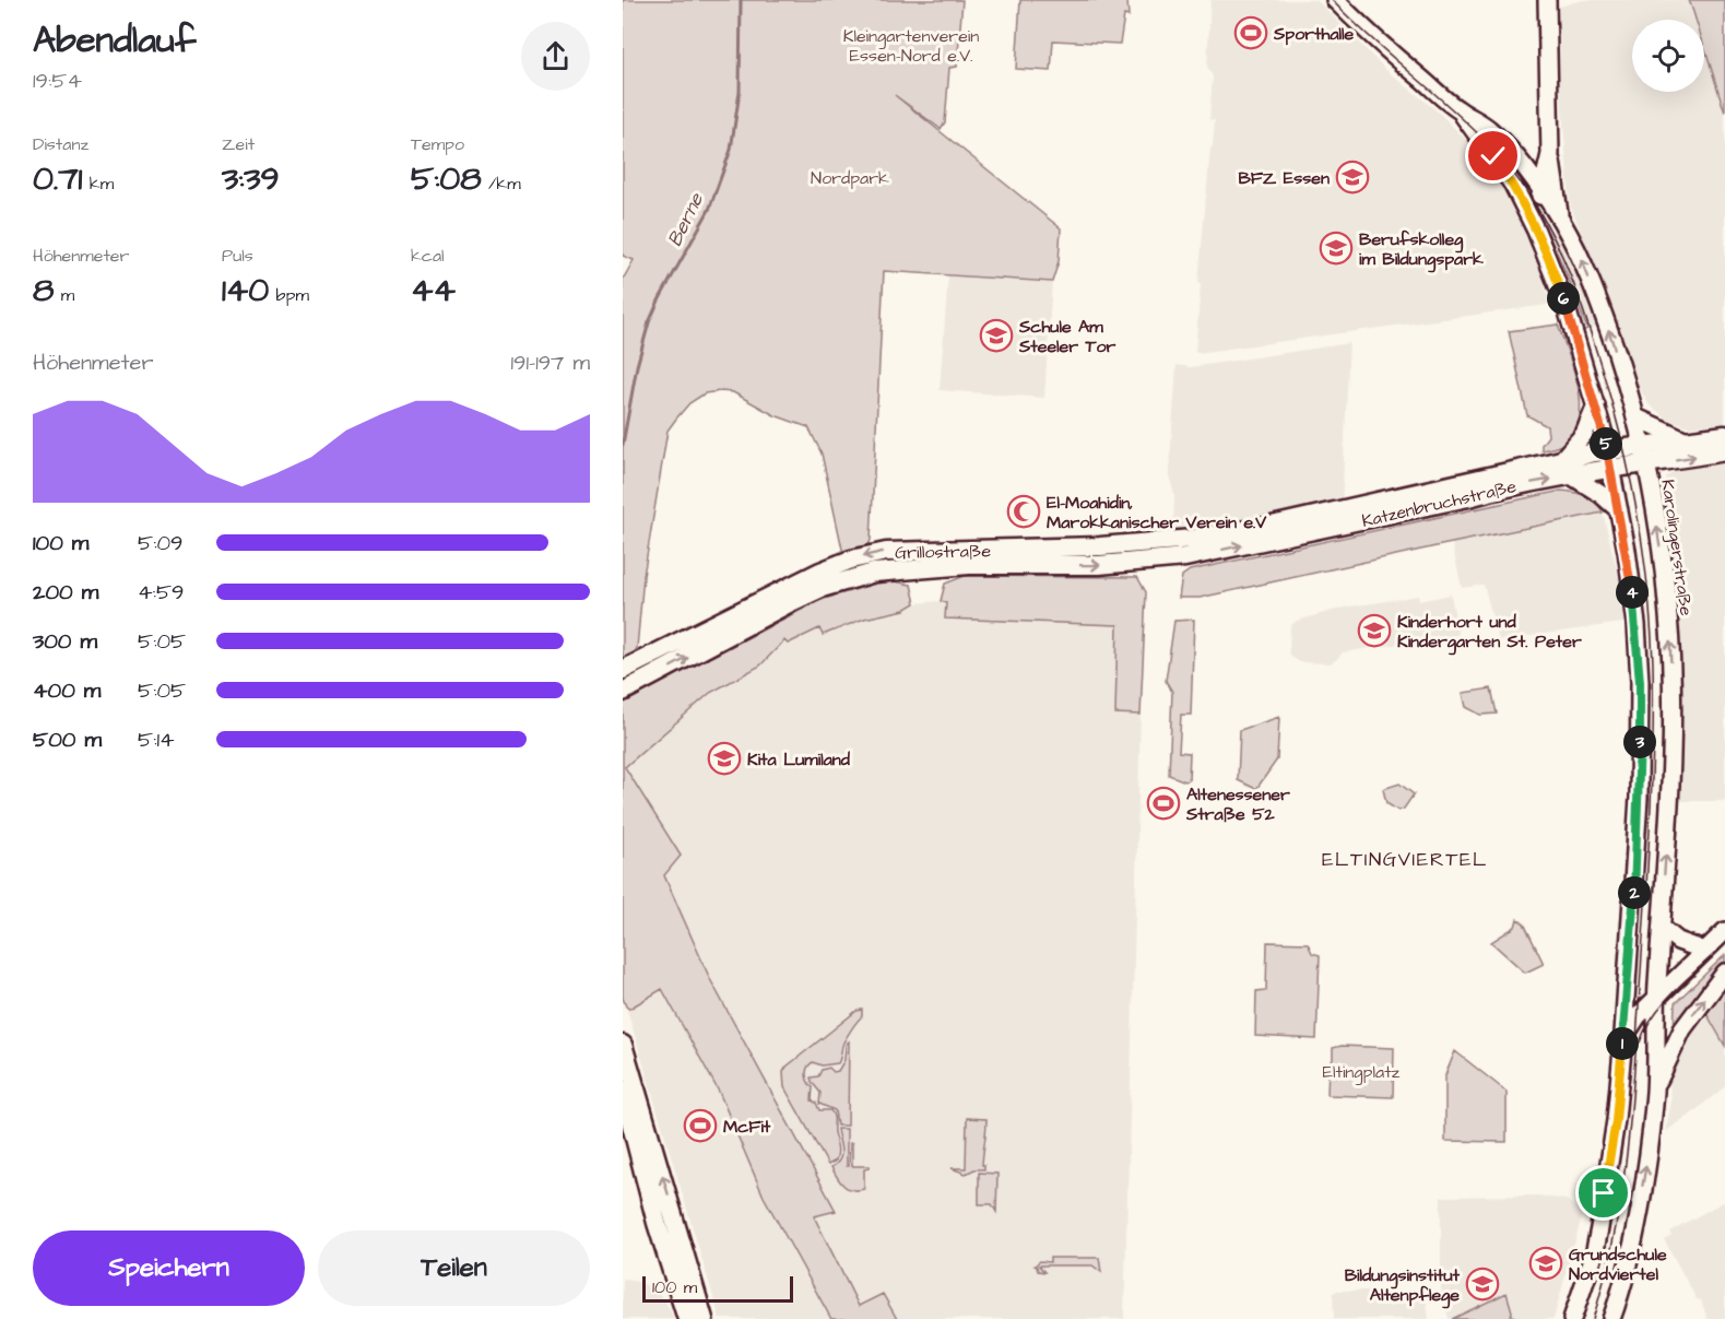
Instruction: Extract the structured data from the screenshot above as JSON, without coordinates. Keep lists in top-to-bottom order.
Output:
{
  "streets": {
    "main road": ["Katzenbruchstraße", "Karolingerstraße", "Grillostraße"]
  },
  "crossings": [
    ["Katzenbruchstraße", "Karolingerstraße"],
    ["Katzenbruchstraße", "Grillostraße"]
  ],
  "districts": ["ELTINGVIERTEL"],
  "water": ["Berne"],
  "parks": ["Kleingartenverein Essen-Nord e.V.", "Nordpark", "Eltingplatz"],
  "places": {
    "sports": ["Sporthalle", "Altenessener Straße 52", "McFit"],
    "school or university": [
      "BFZ Essen",
      "Berufskolleg im Bildungspark",
      "Schule Am Steeler Tor",
      "Kinderhort und Kindergarten St. Peter",
      "Kita Lumiland",
      "Grundschule Nordviertel",
      "Bildungsinstitut Altenpflege"
    ],
    "mosque": ["El-Moahidin, Marokkanischer Verein e.V"]
  },
  "scale_bar": "100 m",
  "page": {
    "heading": ["Abendlauf", "19:54"],
    "stats": [
      ["Distanz", "0.71 km"],
      ["Zeit", "3:39"],
      ["Tempo", "5:08 /km"],
      ["Höhenmeter", "8 m"],
      ["Puls", "140 bpm"],
      ["kcal", "44"]
    ],
    "pins": [
      "6",
      "5",
      "4",
      "3",
      "2",
      "1"
    ],
    "chart": ["Höhenmeter", "191–197 m"],
    "list": [
      {
        "name": "100 m",
        "note": "5:09"
      },
      {
        "name": "200 m",
        "note": "4:59"
      },
      {
        "name": "300 m",
        "note": "5:05"
      },
      {
        "name": "400 m",
        "note": "5:05"
      },
      {
        "name": "500 m",
        "note": "5:14"
      }
    ],
    "buttons": ["Speichern", "Teilen"],
    "scale": "100 m"
  }
}
